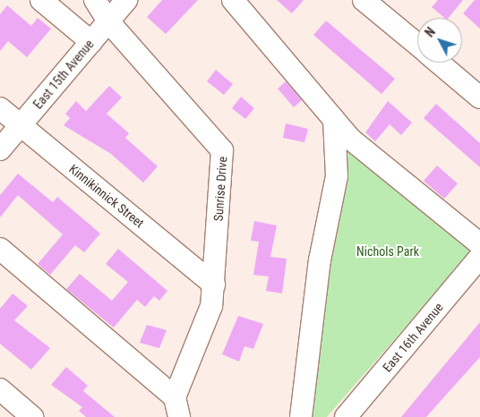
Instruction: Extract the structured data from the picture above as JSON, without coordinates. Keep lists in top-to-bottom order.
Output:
{
  "streets": {
    "street": [
      "East 15th Avenue",
      "Sunrise Drive",
      "Kinnikinnick Street",
      "East 16th Avenue"
    ]
  },
  "crossings": [
    ["East 15th Avenue", "Sunrise Drive"],
    ["East 15th Avenue", "Kinnikinnick Street"],
    ["Sunrise Drive", "Kinnikinnick Street"]
  ],
  "parks": ["Nichols Park"],
  "north": "top left"
}
